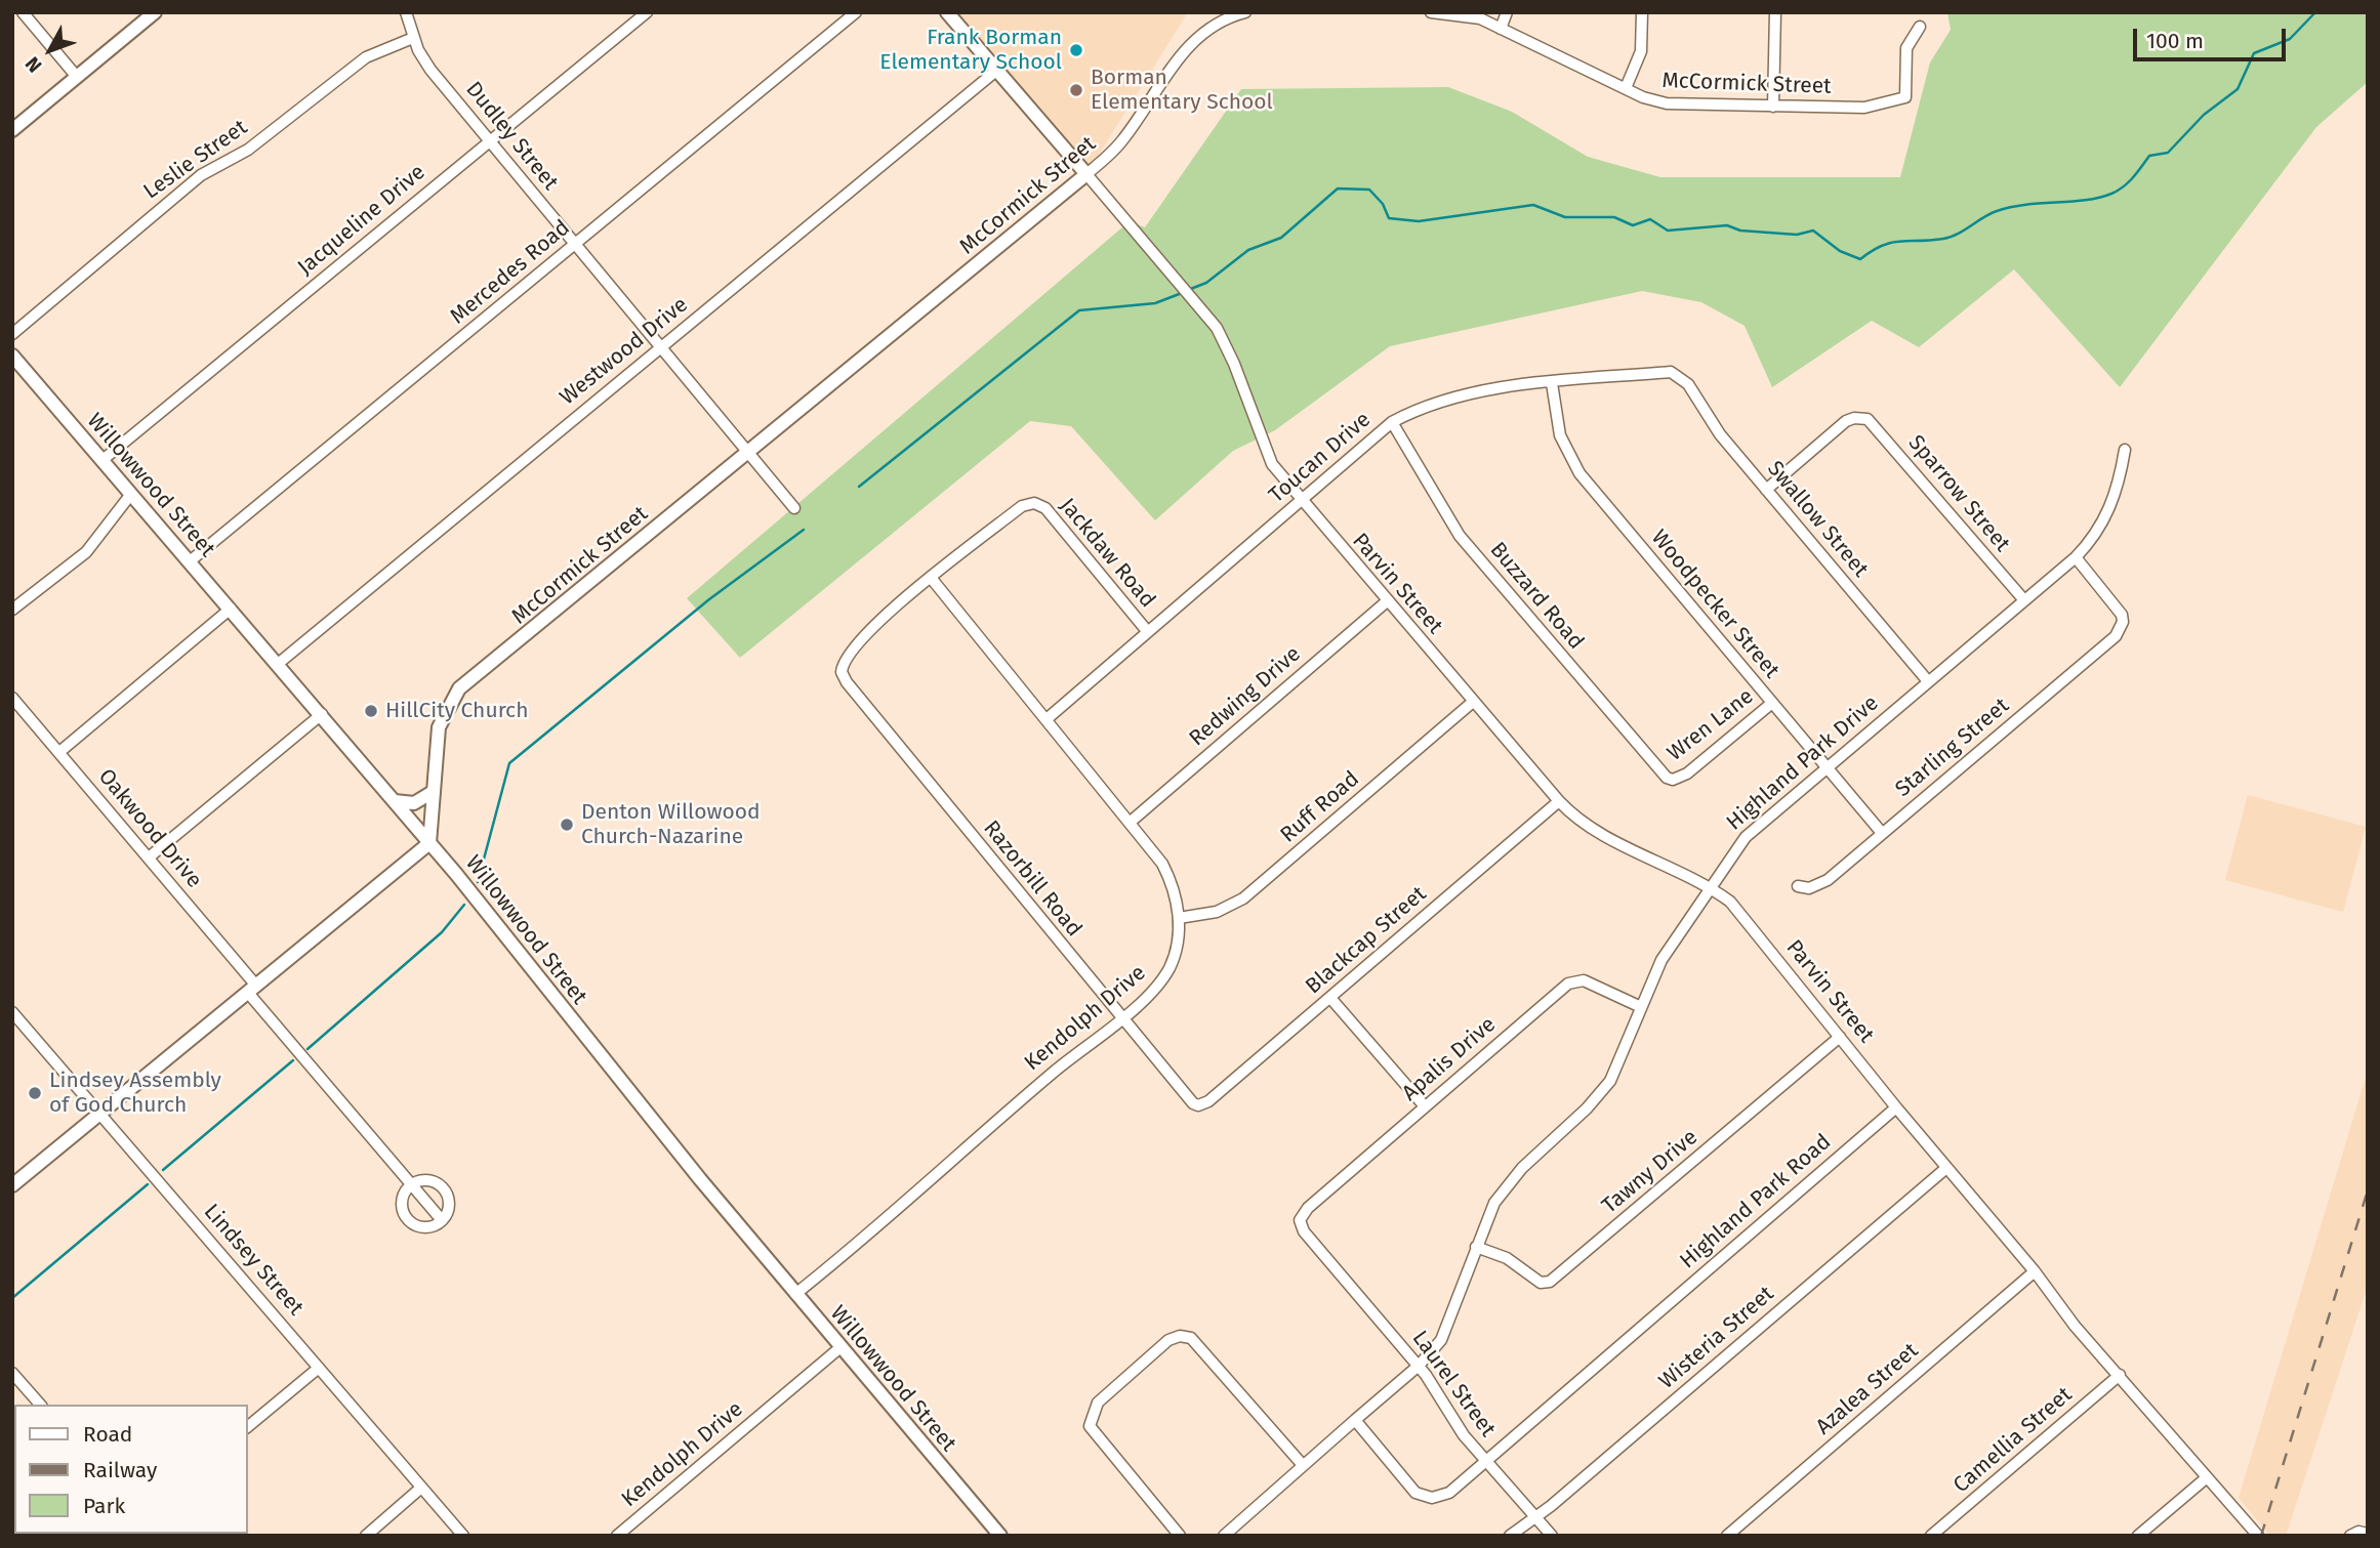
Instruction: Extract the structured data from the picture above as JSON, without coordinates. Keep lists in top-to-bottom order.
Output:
{
  "streets": {
    "street": [
      "McCormick Street",
      "Dudley Street",
      "Leslie Street",
      "Jacqueline Drive",
      "Mercedes Road",
      "Westwood Drive",
      "Toucan Drive",
      "Willowwood Street",
      "Sparrow Street",
      "Swallow Street",
      "Jackdaw Road",
      "Parvin Street",
      "Buzzard Road",
      "Woodpecker Street",
      "Redwing Drive",
      "Wren Lane",
      "Starling Street",
      "Highland Park Drive",
      "Ruff Road",
      "Oakwood Drive",
      "Razorbill Road",
      "Blackcap Street",
      "Kendolph Drive",
      "Apalis Drive",
      "Tawny Drive",
      "Highland Park Road",
      "Lindsey Street",
      "Wisteria Street",
      "Laurel Street",
      "Azalea Street",
      "Camellia Street"
    ]
  },
  "crossings": [
    ["McCormick Street", "Dudley Street"],
    ["McCormick Street", "Willowwood Street"],
    ["McCormick Street", "Parvin Street"],
    ["Dudley Street", "Leslie Street"],
    ["Dudley Street", "Jacqueline Drive"],
    ["Dudley Street", "Mercedes Road"],
    ["Dudley Street", "Westwood Drive"],
    ["Jacqueline Drive", "Willowwood Street"],
    ["Mercedes Road", "Willowwood Street"],
    ["Westwood Drive", "Willowwood Street"],
    ["Westwood Drive", "Parvin Street"],
    ["Toucan Drive", "Swallow Street"],
    ["Toucan Drive", "Jackdaw Road"],
    ["Toucan Drive", "Parvin Street"],
    ["Toucan Drive", "Buzzard Road"],
    ["Toucan Drive", "Woodpecker Street"],
    ["Toucan Drive", "Kendolph Drive"],
    ["Willowwood Street", "Kendolph Drive"],
    ["Sparrow Street", "Swallow Street"],
    ["Sparrow Street", "Highland Park Drive"],
    ["Swallow Street", "Highland Park Drive"],
    ["Jackdaw Road", "Razorbill Road"],
    ["Jackdaw Road", "Kendolph Drive"],
    ["Parvin Street", "Redwing Drive"],
    ["Parvin Street", "Highland Park Drive"],
    ["Parvin Street", "Ruff Road"],
    ["Parvin Street", "Blackcap Street"],
    ["Parvin Street", "Tawny Drive"],
    ["Parvin Street", "Highland Park Road"],
    ["Buzzard Road", "Wren Lane"],
    ["Woodpecker Street", "Wren Lane"],
    ["Woodpecker Street", "Starling Street"],
    ["Woodpecker Street", "Highland Park Drive"],
    ["Redwing Drive", "Kendolph Drive"],
    ["Starling Street", "Highland Park Drive"],
    ["Highland Park Drive", "Apalis Drive"],
    ["Highland Park Drive", "Tawny Drive"],
    ["Highland Park Drive", "Highland Park Road"],
    ["Highland Park Drive", "Laurel Street"],
    ["Ruff Road", "Kendolph Drive"],
    ["Razorbill Road", "Blackcap Street"],
    ["Razorbill Road", "Kendolph Drive"],
    ["Apalis Drive", "Laurel Street"],
    ["Highland Park Road", "Laurel Street"],
    ["Wisteria Street", "Laurel Street"]
  ],
  "places": [
    "Frank Borman Elementary School",
    "Borman Elementary School",
    "HillCity Church",
    "Denton Willowood Church-Nazarine",
    "Lindsey Assembly of God Church"
  ],
  "legend": ["Road", "Railway", "Park"],
  "scale_bar": "100 m",
  "north": "bottom left"
}
